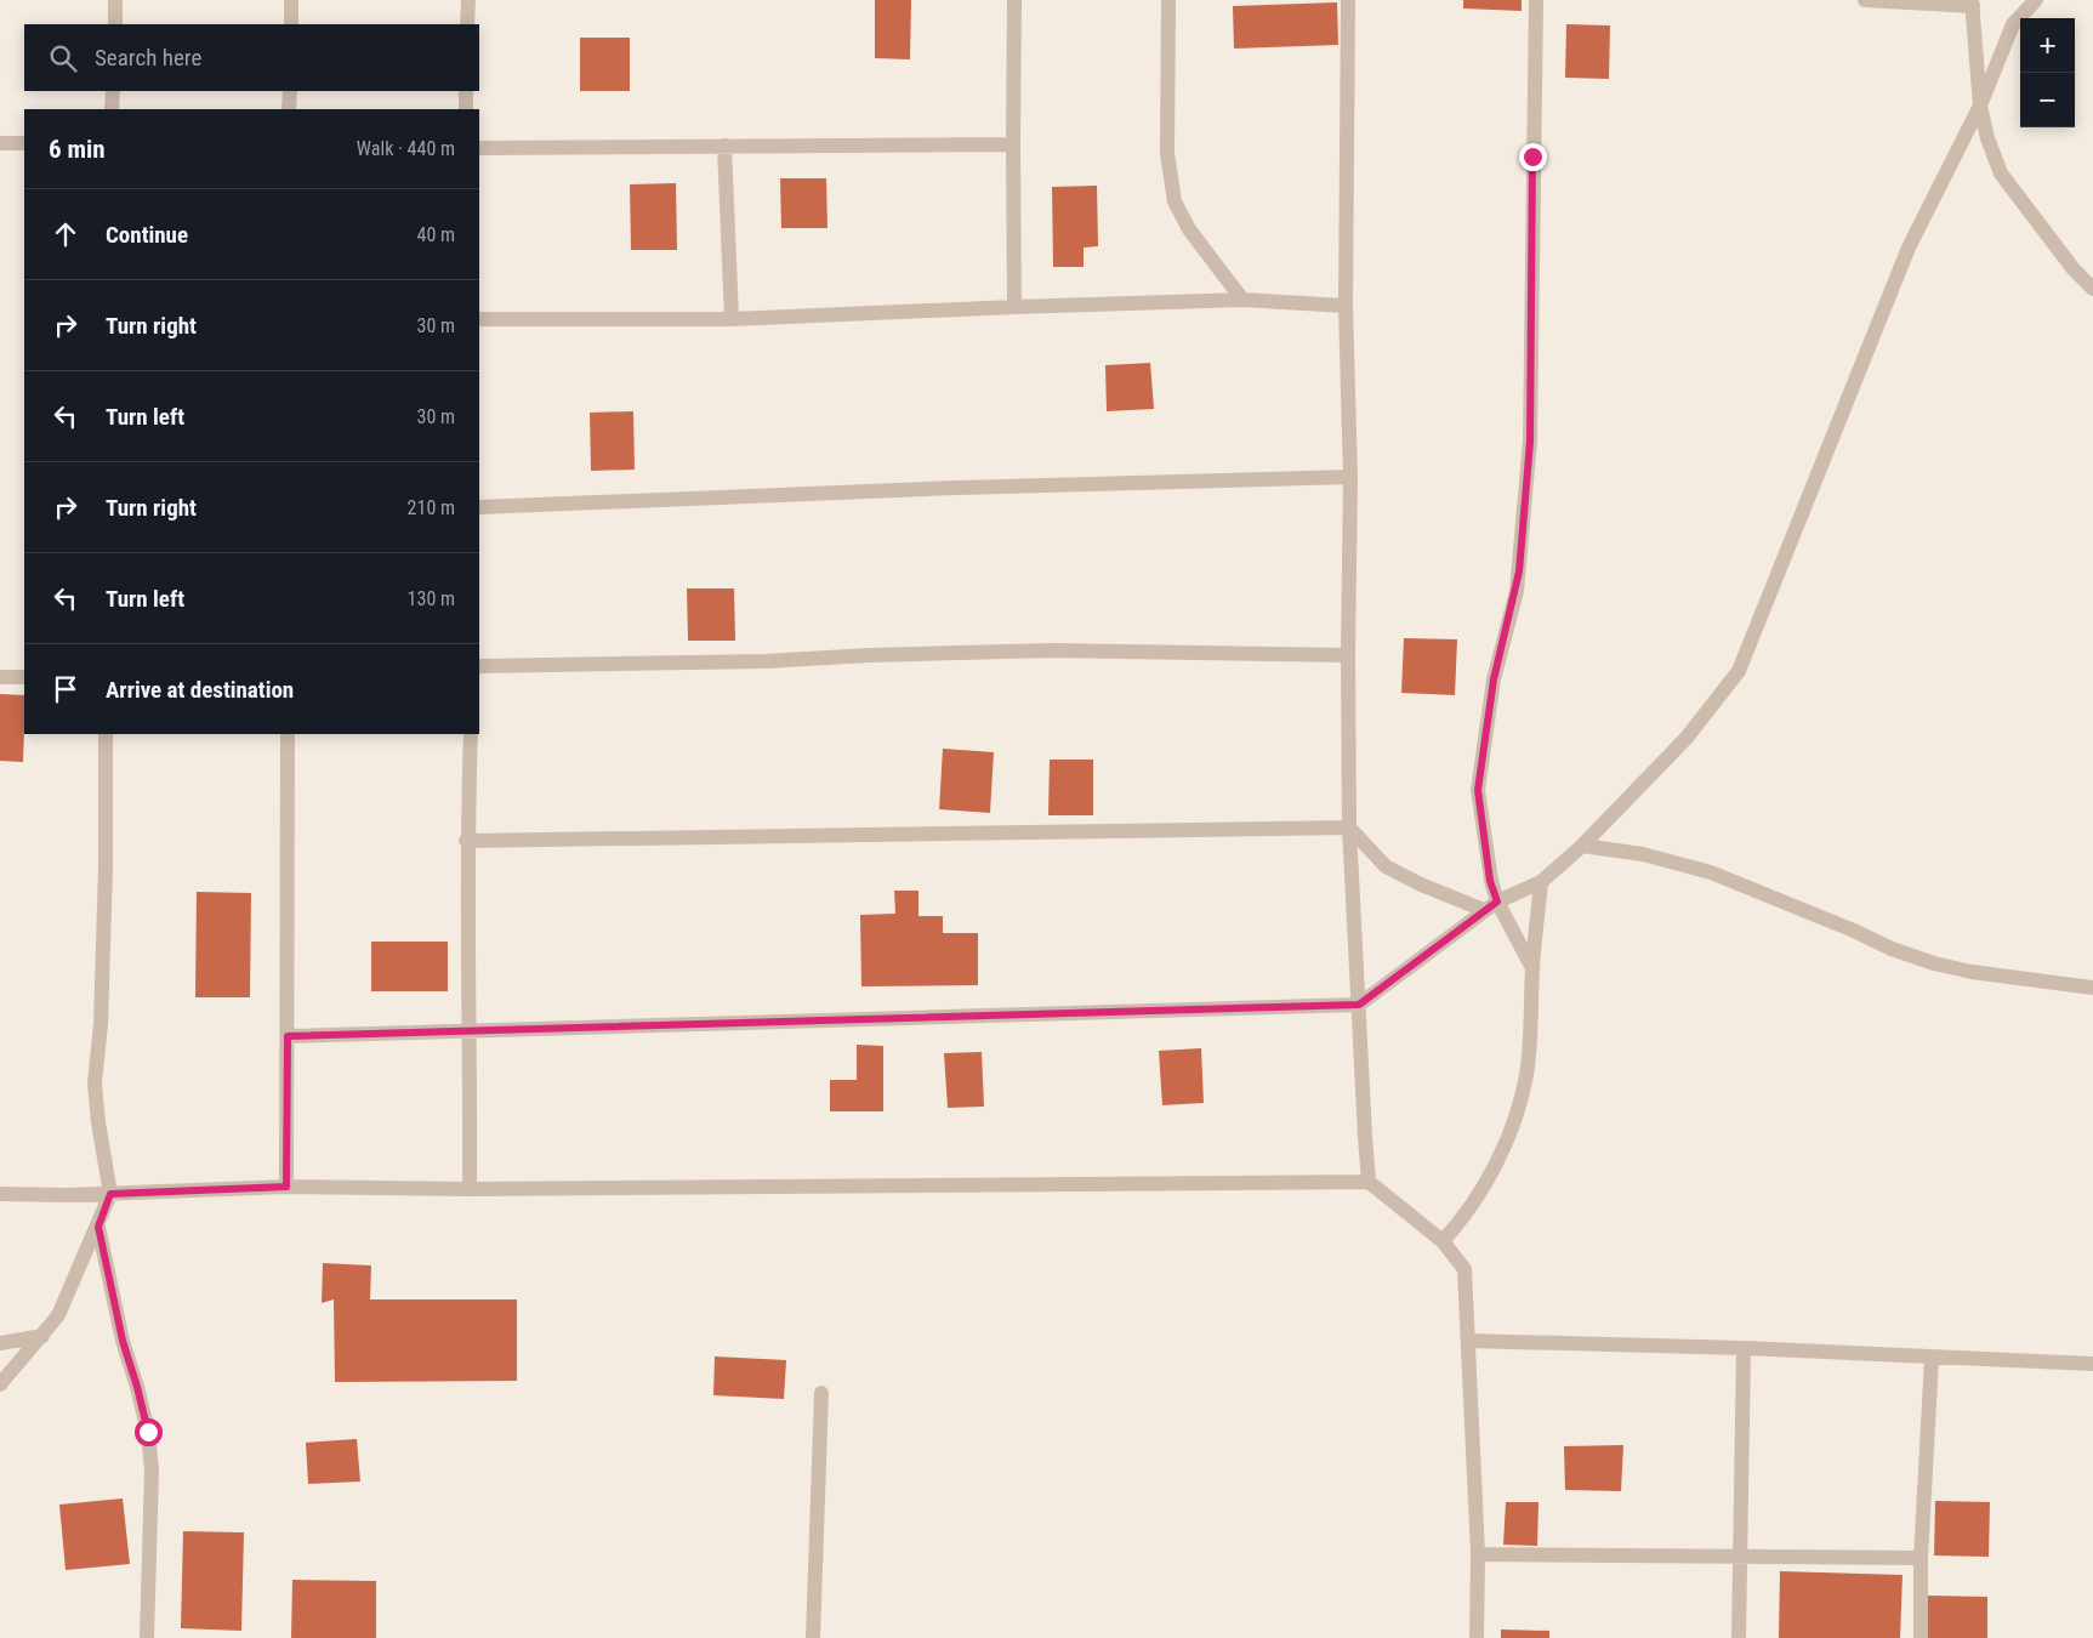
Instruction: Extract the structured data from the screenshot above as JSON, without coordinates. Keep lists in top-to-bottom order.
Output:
{
  "page": {
    "map_buttons": ["+", "−"],
    "search": "Search here",
    "heading": ["6 min", "Walk · 440 m"],
    "list": [
      ["Continue", "40 m"],
      ["Turn right", "30 m"],
      ["Turn left", "30 m"],
      ["Turn right", "210 m"],
      ["Turn left", "130 m"],
      "Arrive at destination"
    ]
  }
}
